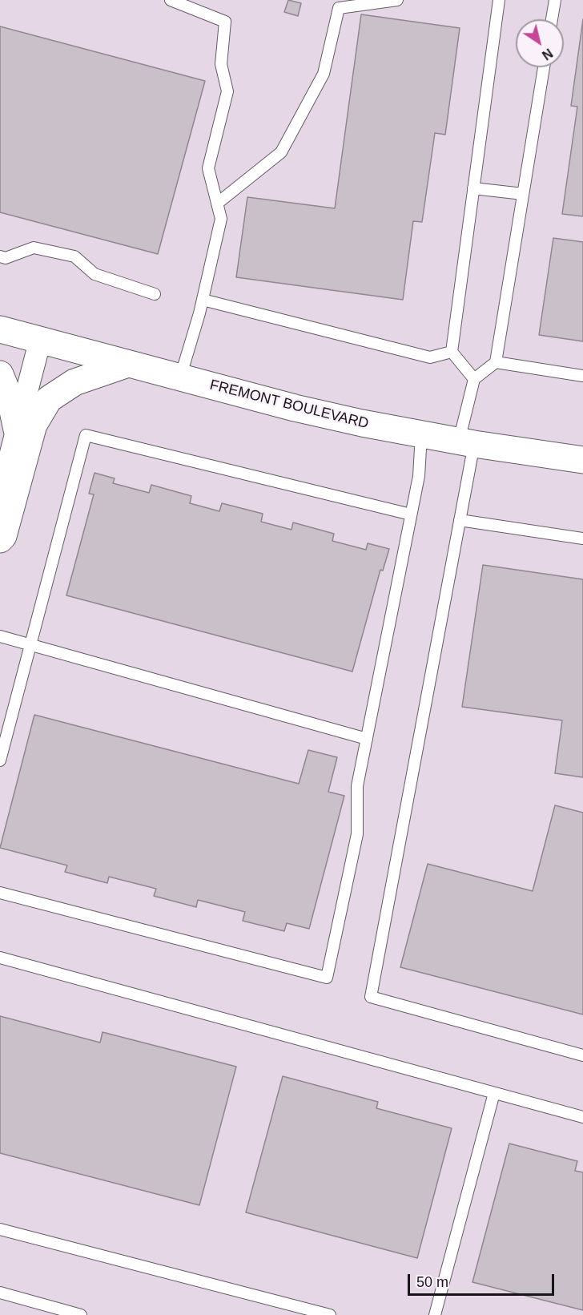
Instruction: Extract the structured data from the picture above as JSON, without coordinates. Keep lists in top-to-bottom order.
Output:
{
  "streets": {
    "main road": ["FREMONT BOULEVARD"]
  },
  "scale_bar": "50 m",
  "north": "bottom right"
}
